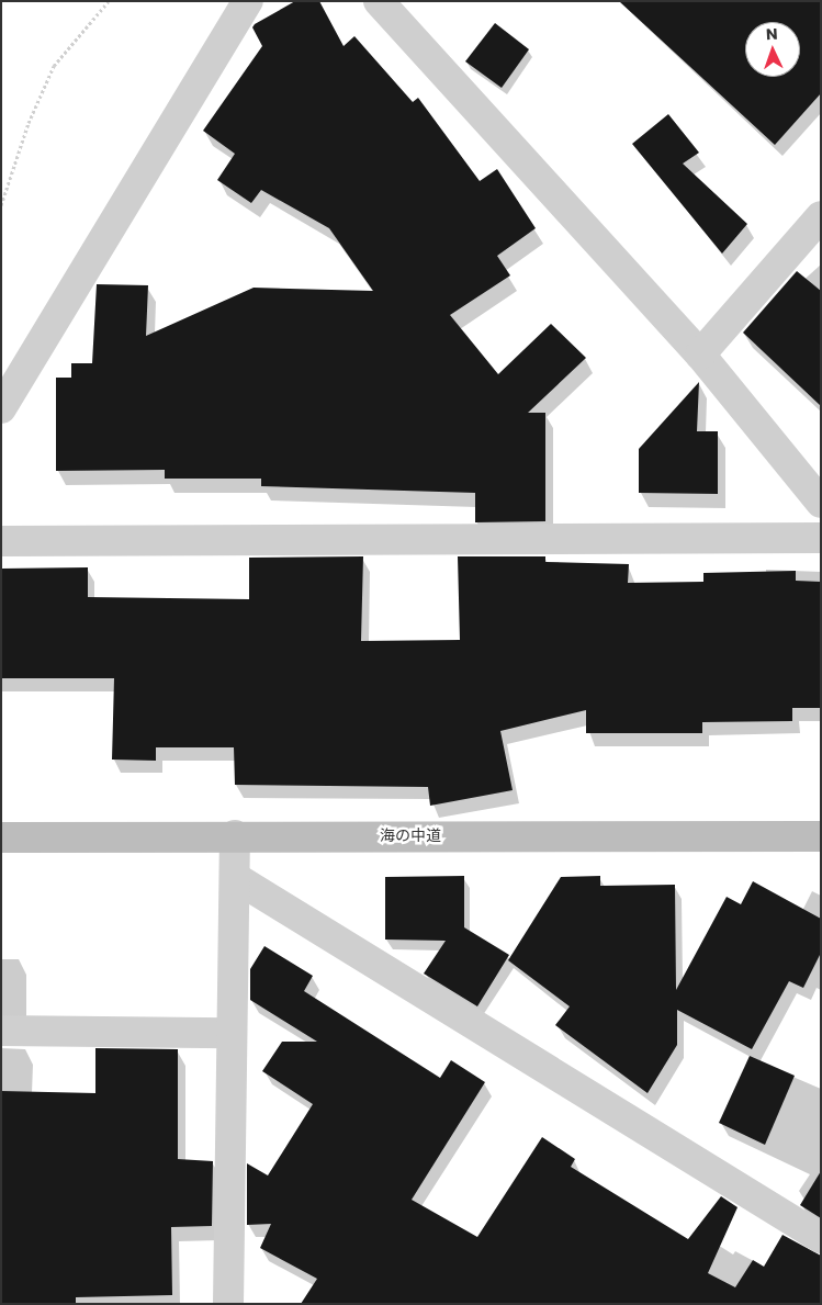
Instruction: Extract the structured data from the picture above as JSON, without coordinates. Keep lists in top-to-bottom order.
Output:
{
  "streets": {
    "street": ["海の中道"]
  },
  "north": "top"
}
